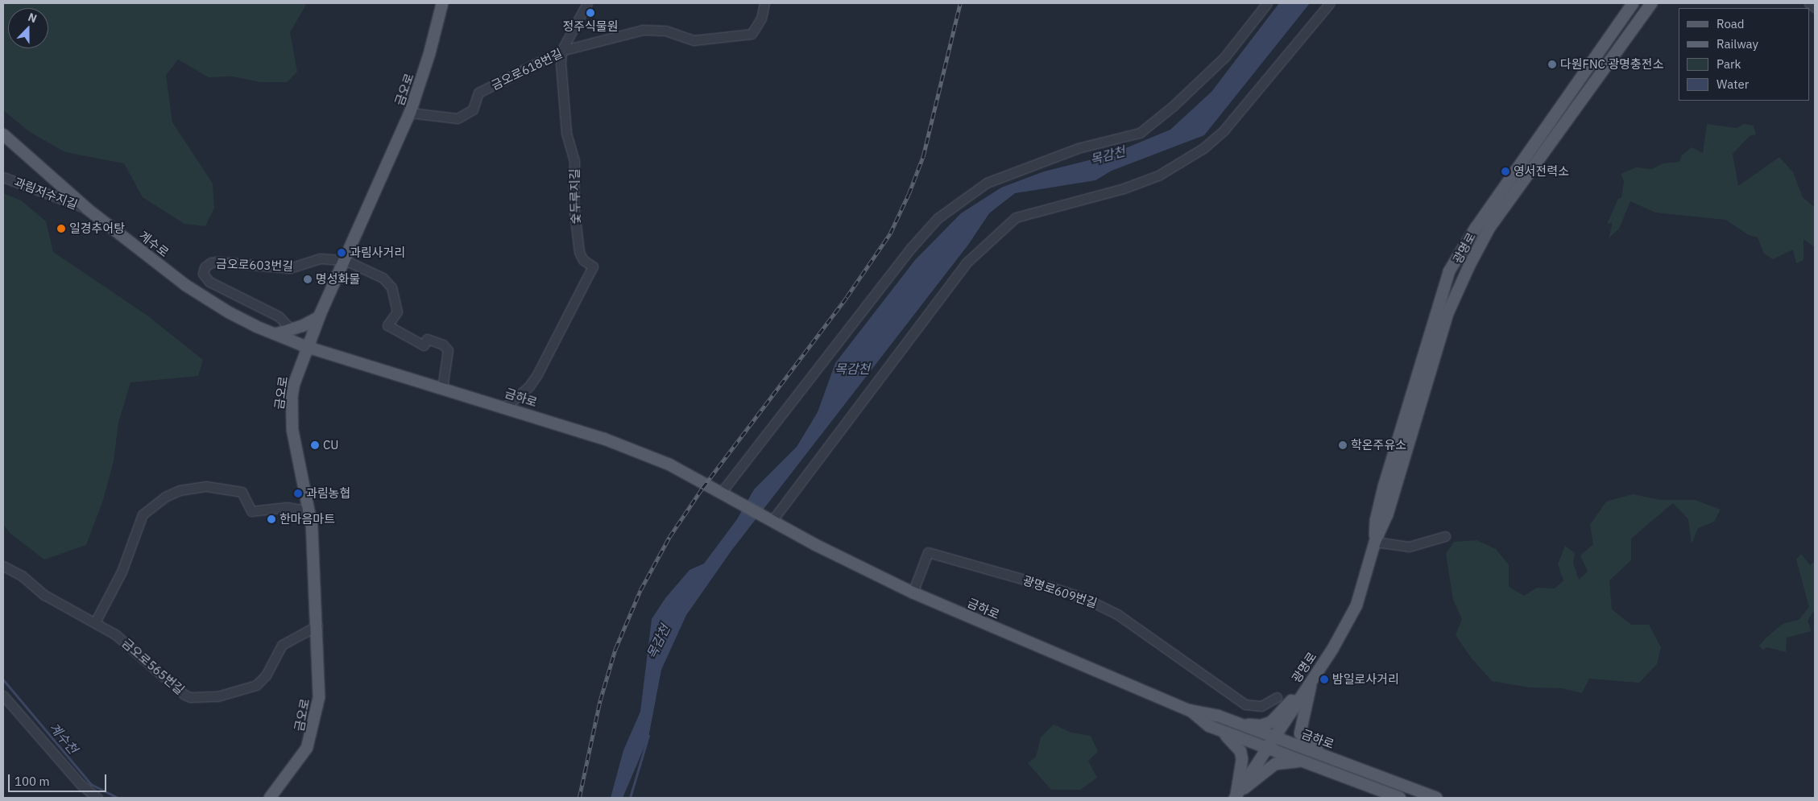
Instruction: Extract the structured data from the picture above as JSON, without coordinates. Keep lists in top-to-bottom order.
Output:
{
  "streets": {
    "main road": [
      "금오로",
      "계수로",
      "광명로",
      "금하로"
    ],
    "street": [
      "금오로618번길",
      "과림저수지길",
      "숯두루지길",
      "금오로603번길",
      "광명로609번길",
      "금오로565번길"
    ]
  },
  "crossings": [
    ["금오로618번길", "금오로"],
    ["금오로618번길", "숯두루지길"],
    ["금오로", "계수로"],
    ["금오로", "금오로603번길"],
    ["금오로", "금하로"],
    ["금오로", "금오로565번길"],
    ["과림저수지길", "계수로"],
    ["숯두루지길", "금하로"],
    ["계수로", "금하로"],
    ["광명로", "금하로"],
    ["금하로", "광명로609번길"]
  ],
  "water": ["목감천", "계수천"],
  "places": [
    "정주식물원",
    "다원FNC 광명충전소",
    "영서전력소",
    "일경추어탕",
    "과림사거리",
    "명성화물",
    "CU",
    "학온주유소",
    "과림농협",
    "한마음마트",
    "밤일로사거리"
  ],
  "legend": [
    "Road",
    "Railway",
    "Park",
    "Water"
  ],
  "scale_bar": "100 m",
  "north": "top"
}
